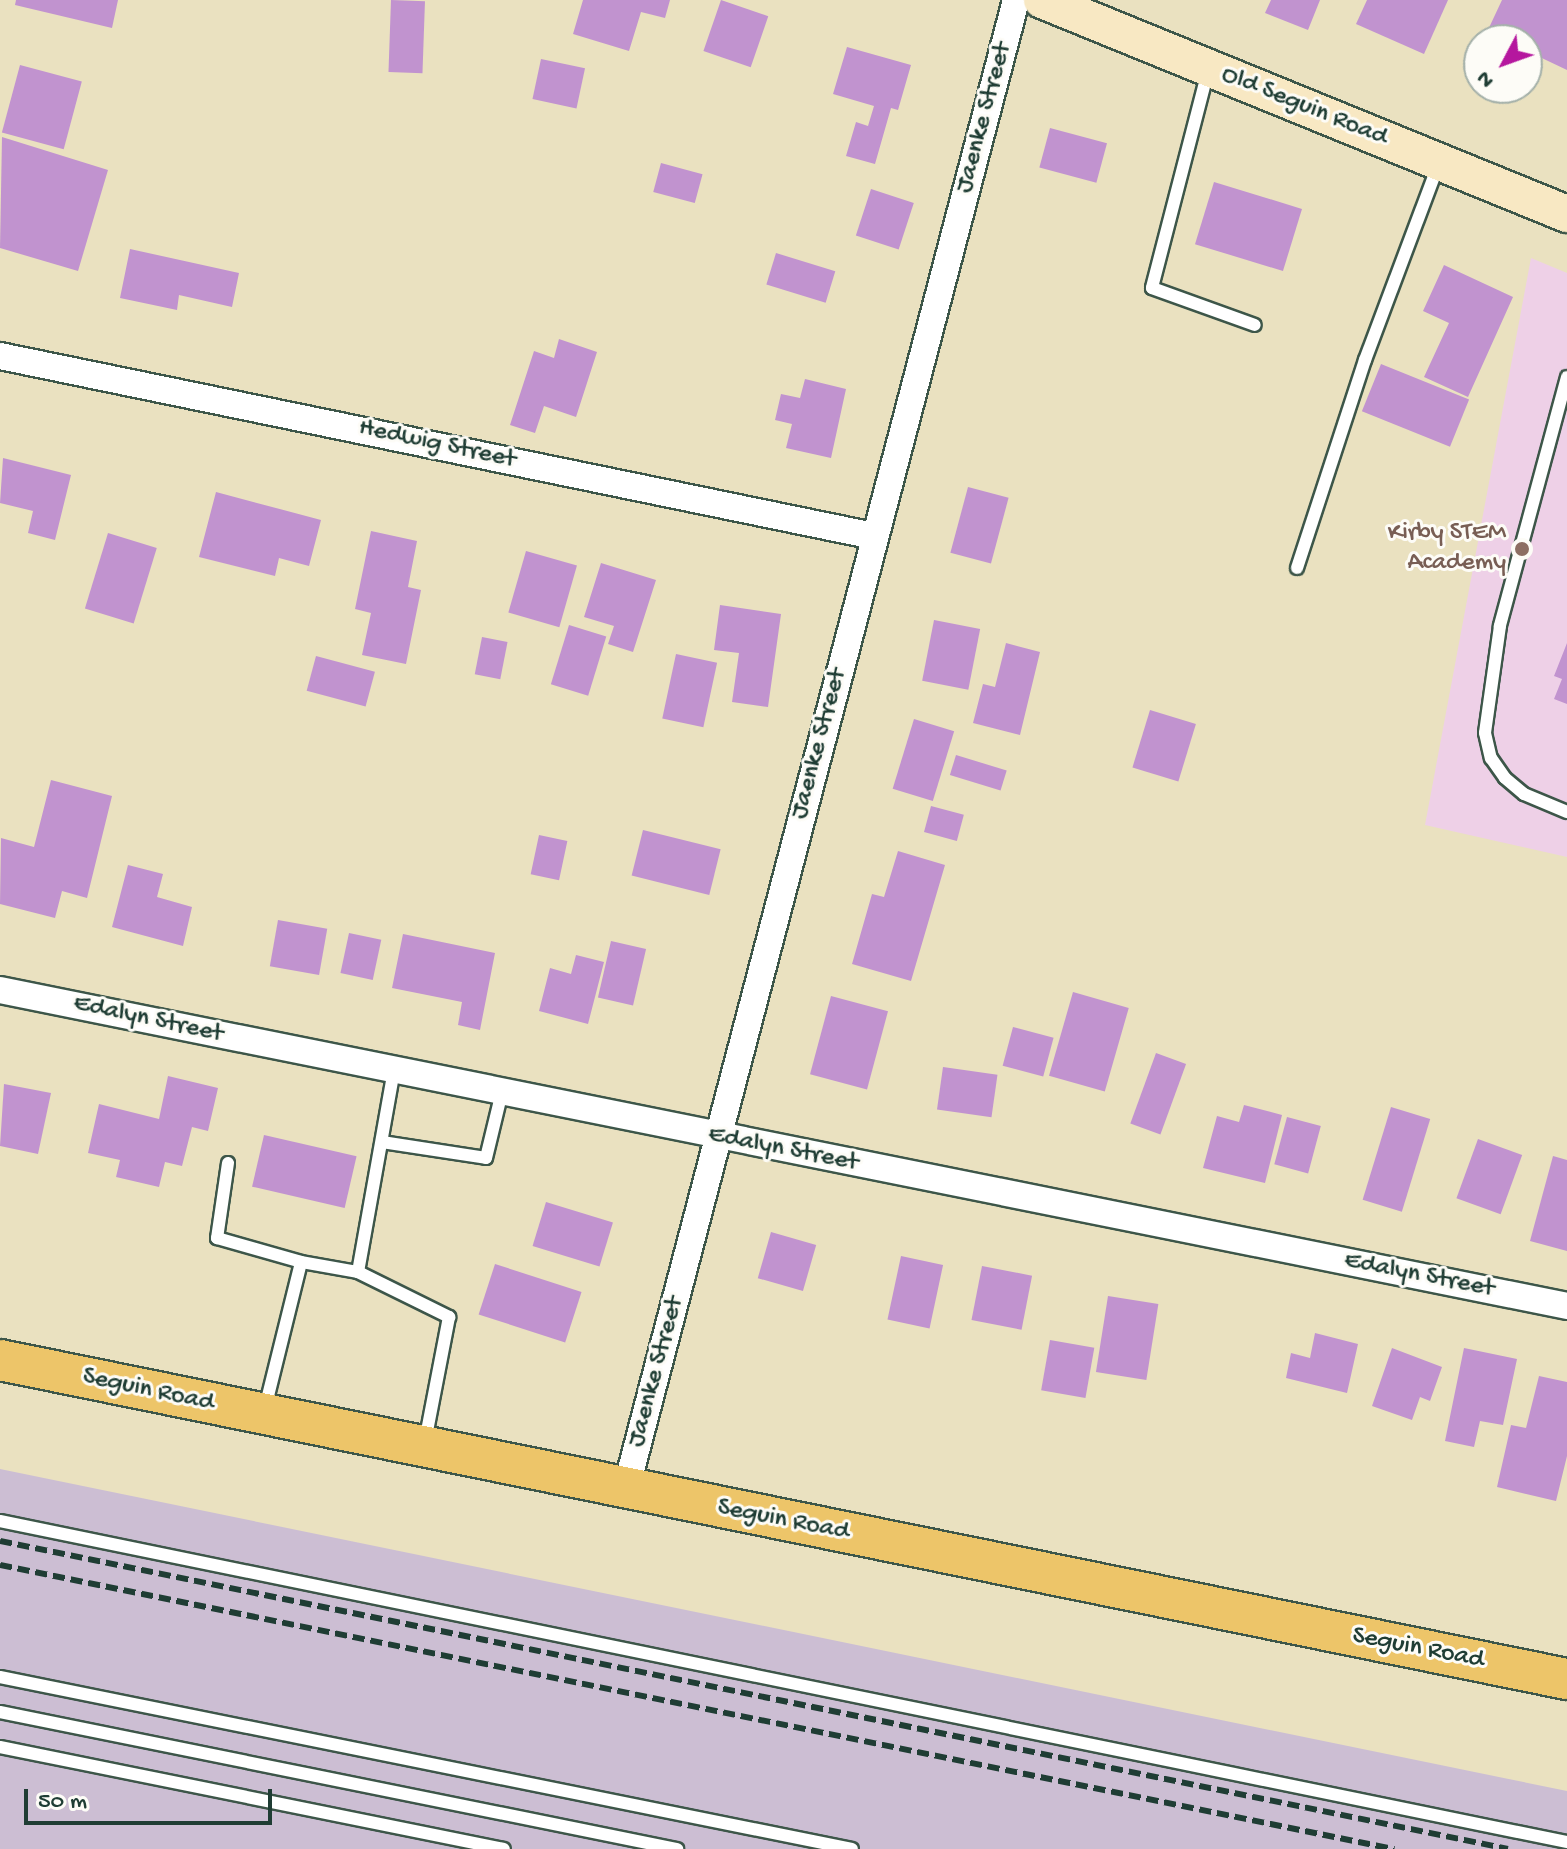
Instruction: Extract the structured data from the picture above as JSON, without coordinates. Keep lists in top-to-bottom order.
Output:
{
  "streets": {
    "main road": ["Seguin Road"],
    "street": [
      "Old Seguin Road",
      "Jaenke Street",
      "Hedwig Street",
      "Edalyn Street"
    ]
  },
  "crossings": [
    ["Jaenke Street", "Hedwig Street"],
    ["Jaenke Street", "Edalyn Street"],
    ["Jaenke Street", "Seguin Road"]
  ],
  "places": ["Kirby STEM Academy"],
  "scale_bar": "50 m",
  "north": "bottom left"
}
